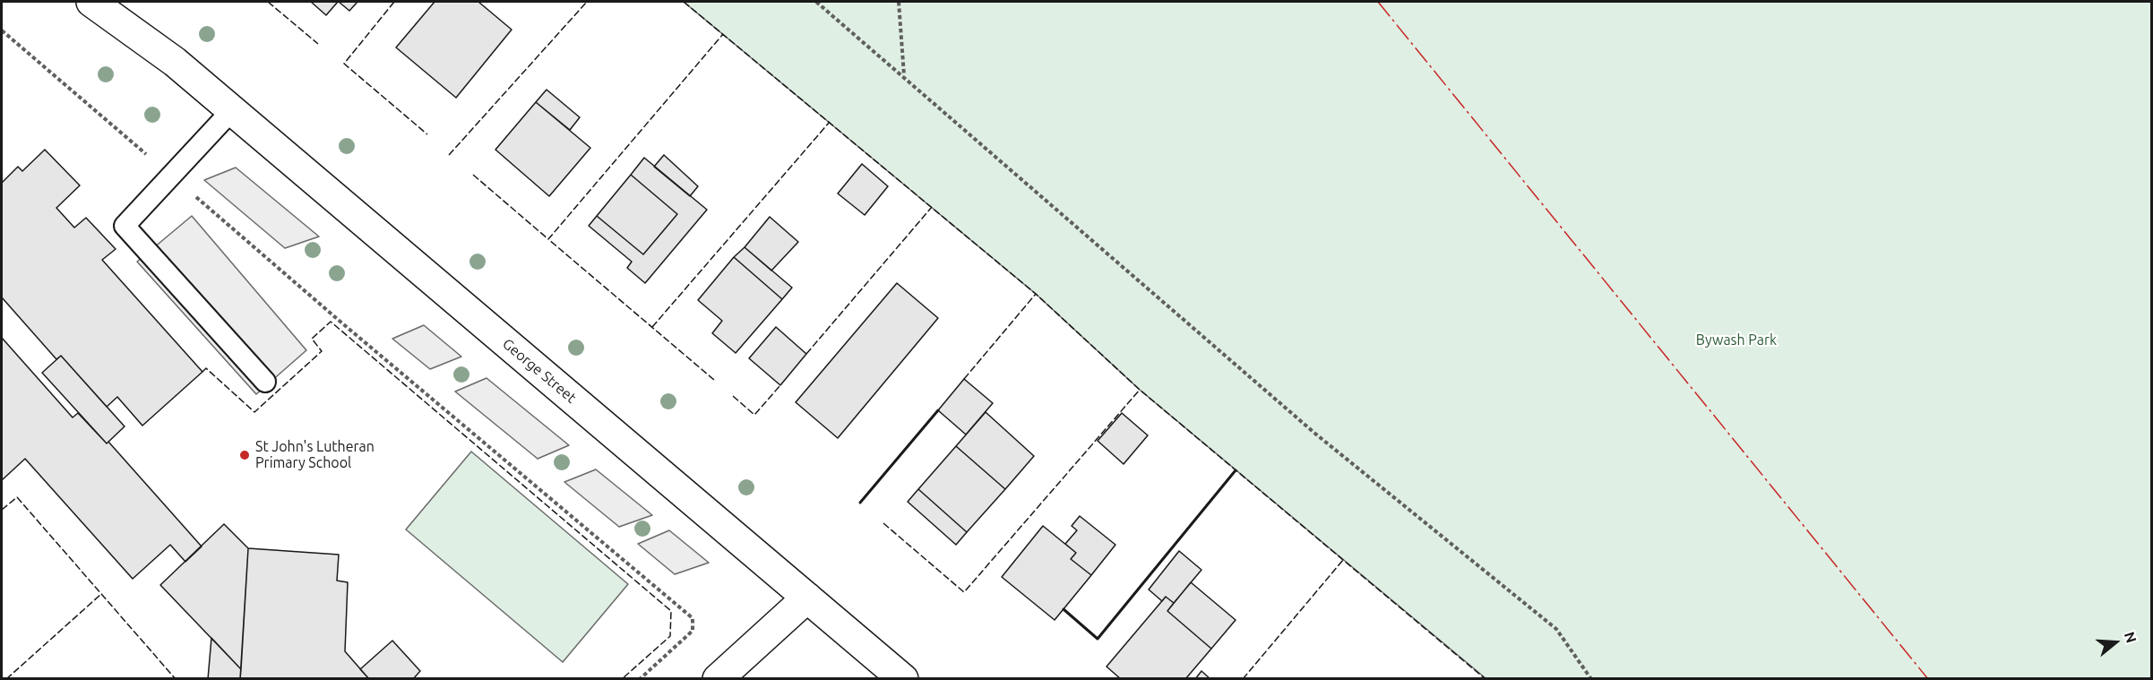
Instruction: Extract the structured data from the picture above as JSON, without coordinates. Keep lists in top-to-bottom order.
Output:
{
  "streets": {
    "street": ["George Street"]
  },
  "parks": ["Bywash Park"],
  "places": ["St John's Lutheran Primary School"],
  "north": "right"
}
